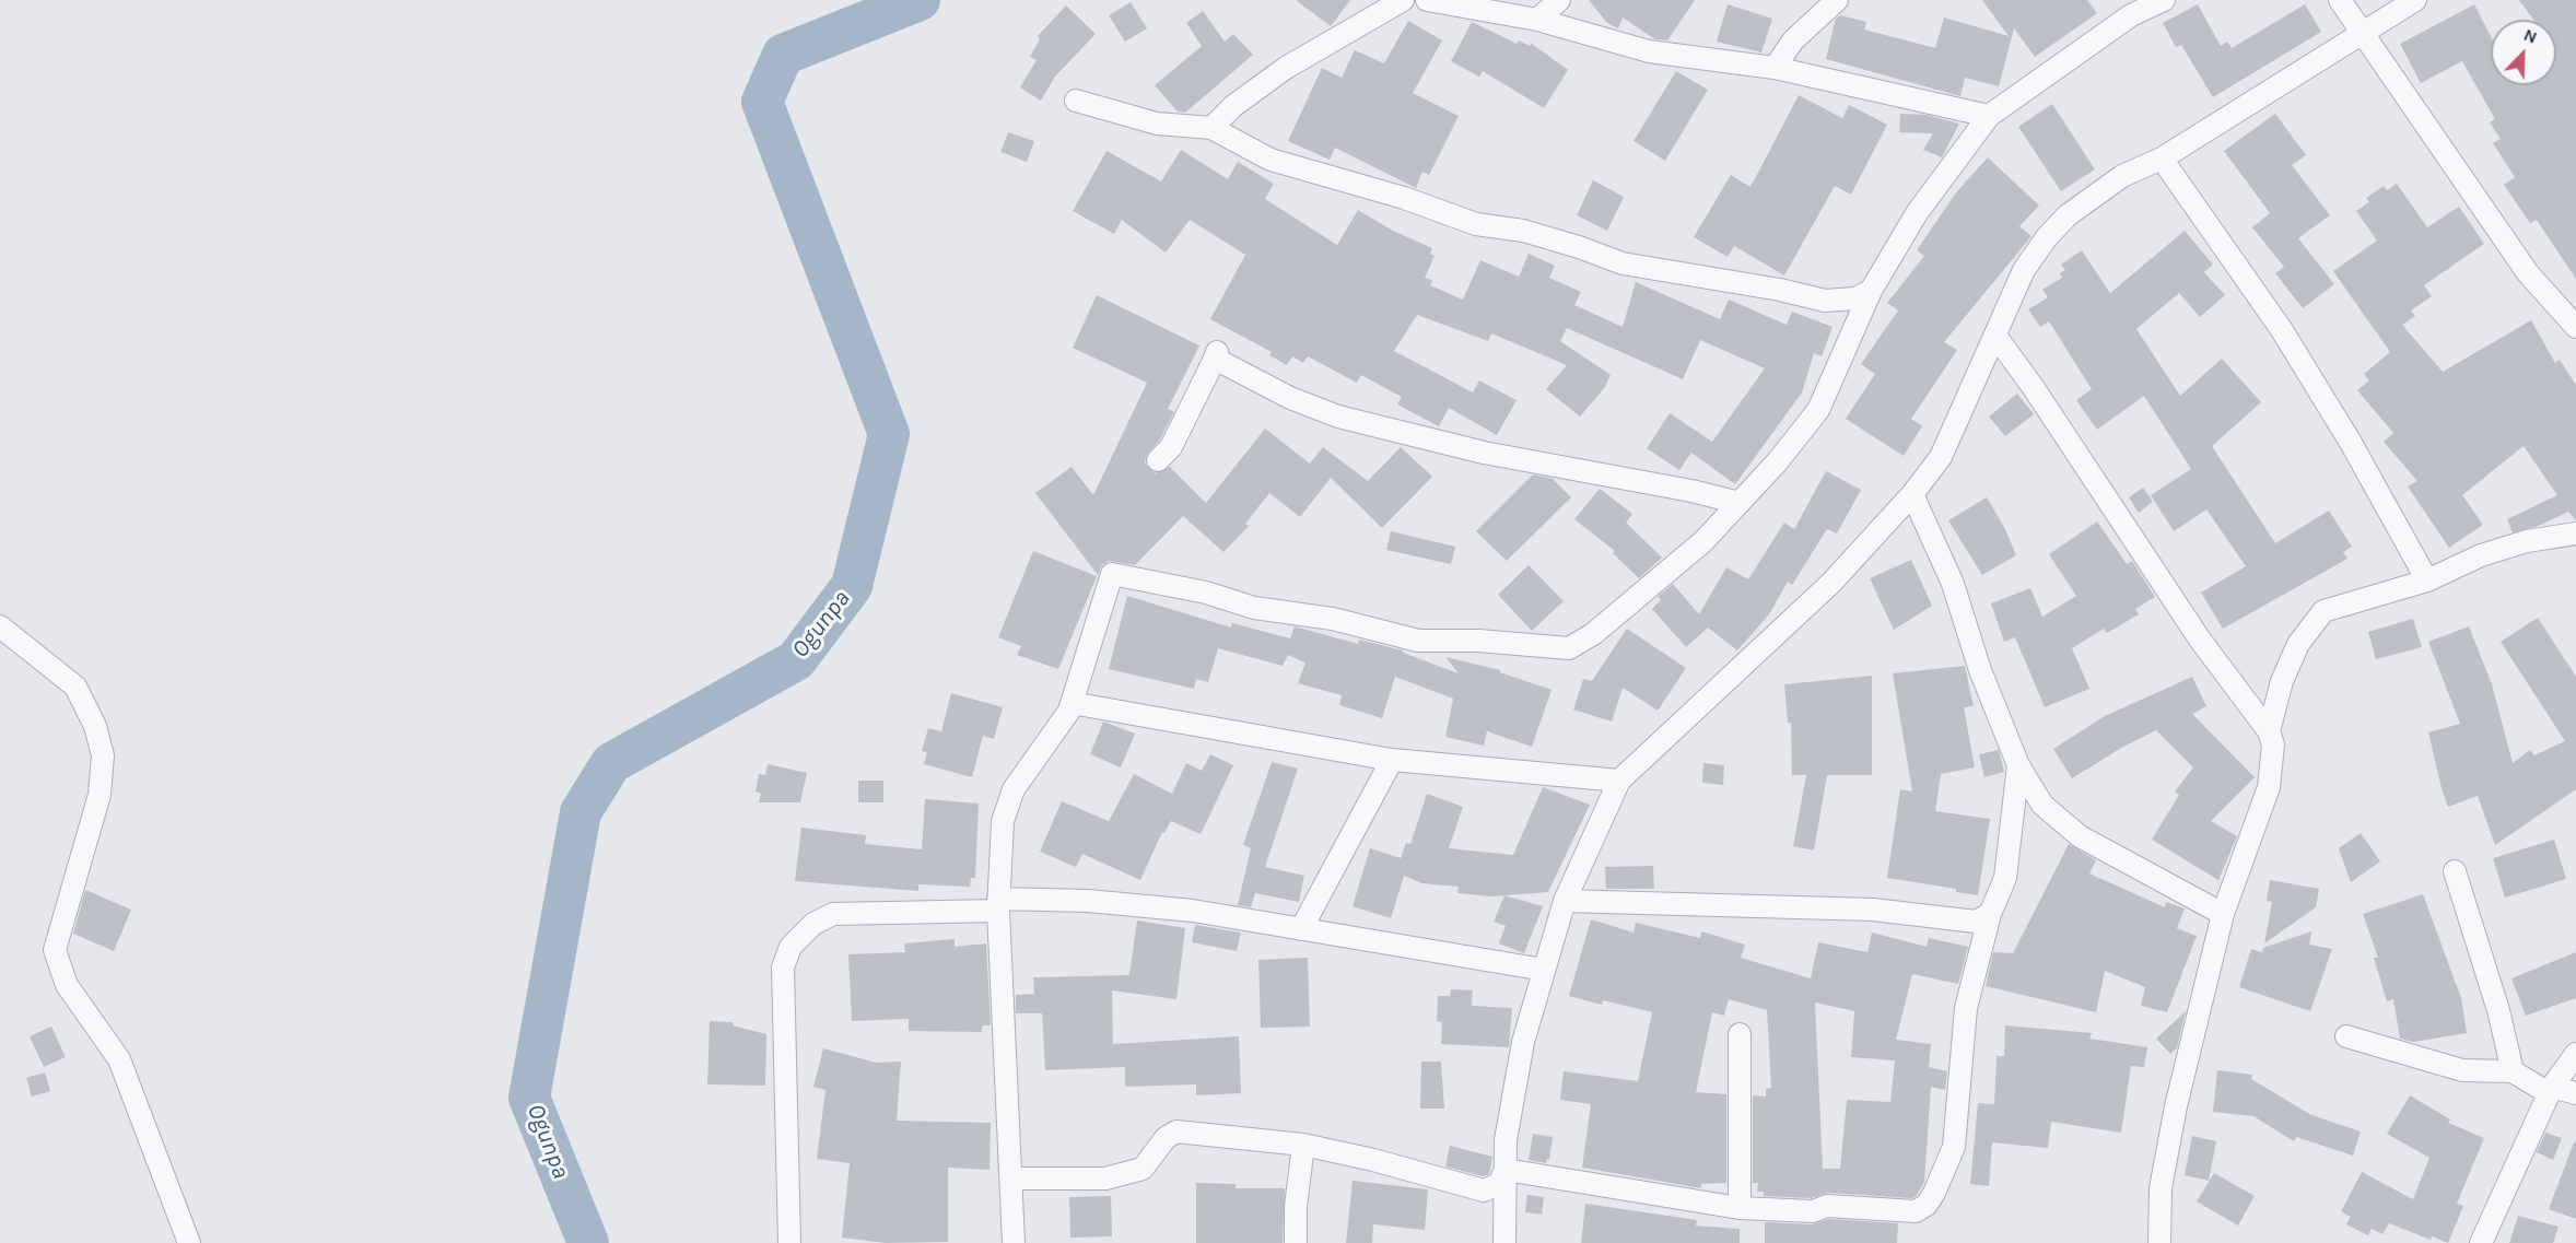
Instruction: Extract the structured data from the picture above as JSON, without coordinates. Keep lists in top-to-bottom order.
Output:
{
  "water": ["Ogunpa"],
  "north": "top right"
}
